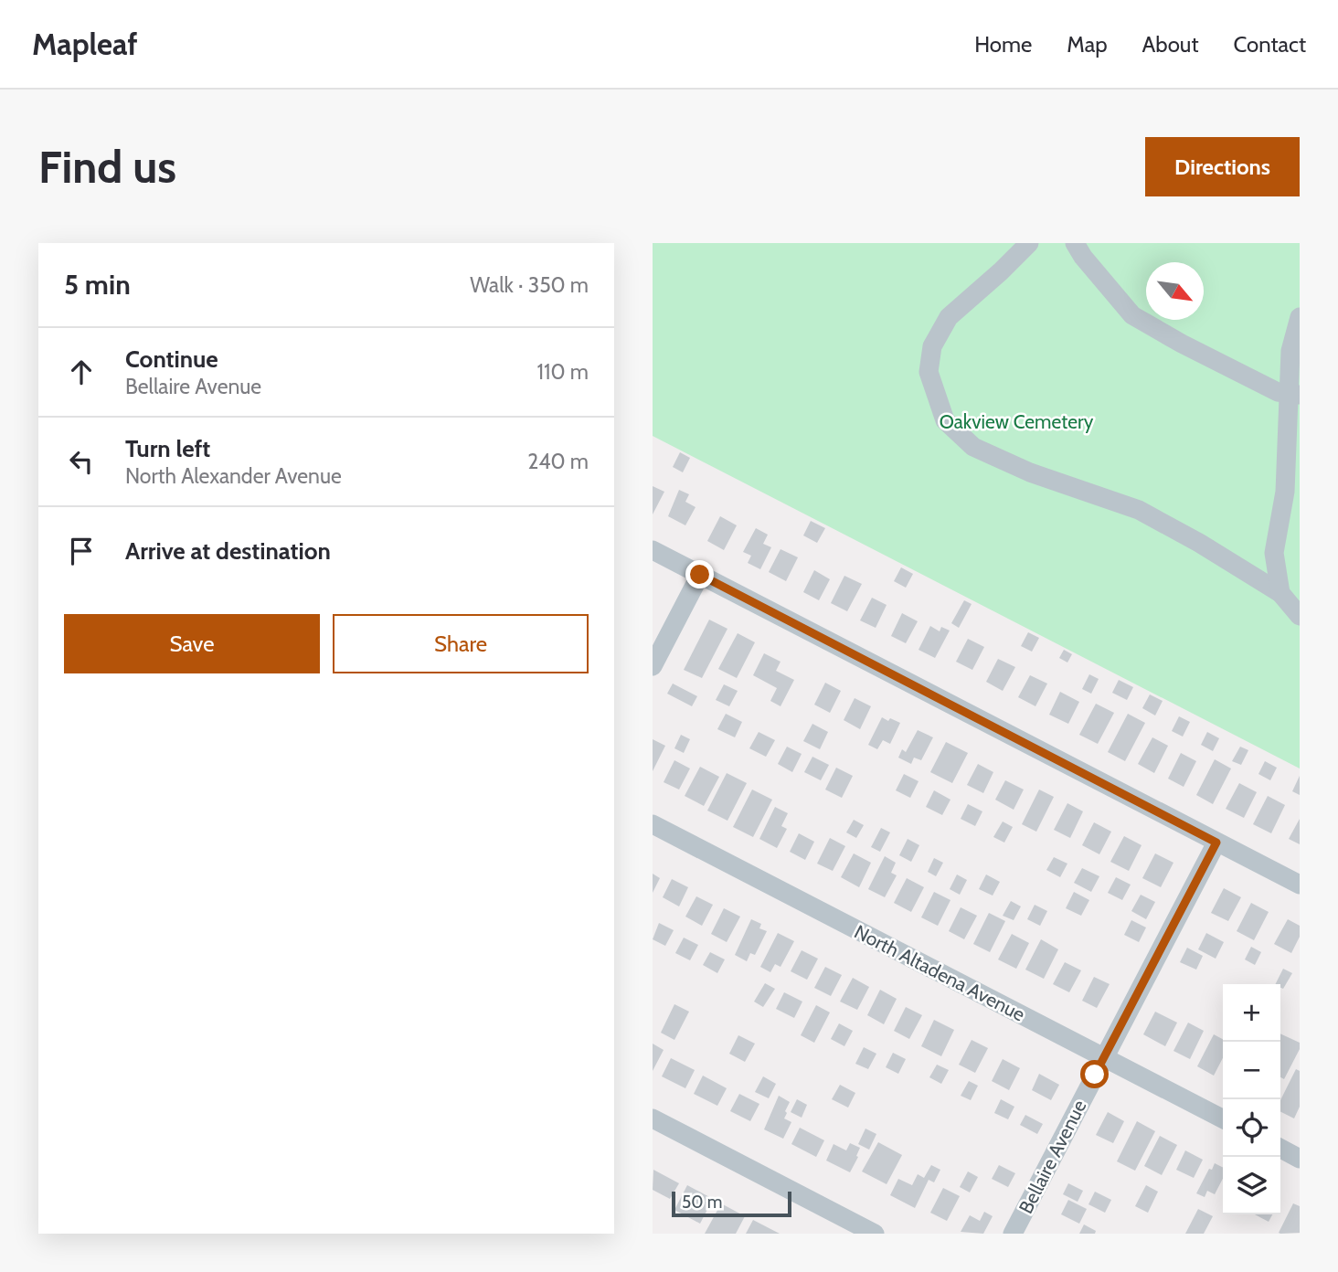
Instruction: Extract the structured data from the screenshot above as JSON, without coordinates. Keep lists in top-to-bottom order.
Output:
{
  "streets": {
    "street": ["North Altadena Avenue", "Bellaire Avenue"]
  },
  "crossings": [
    ["North Altadena Avenue", "Bellaire Avenue"]
  ],
  "parks": ["Oakview Cemetery"],
  "scale_bar": "50 m",
  "north": "bottom right",
  "page": {
    "header": "Mapleaf",
    "nav": [
      "Home",
      "Map",
      "About",
      "Contact"
    ],
    "buttons": [
      "Directions",
      ["Save", "Share"]
    ],
    "title": "Find us",
    "heading": ["5 min", "Walk · 350 m"],
    "list": [
      ["Continue", "Bellaire Avenue", "110 m"],
      ["Turn left", "North Alexander Avenue", "240 m"],
      "Arrive at destination"
    ],
    "map_buttons": ["+", "−"],
    "scale": "50 m"
  }
}
